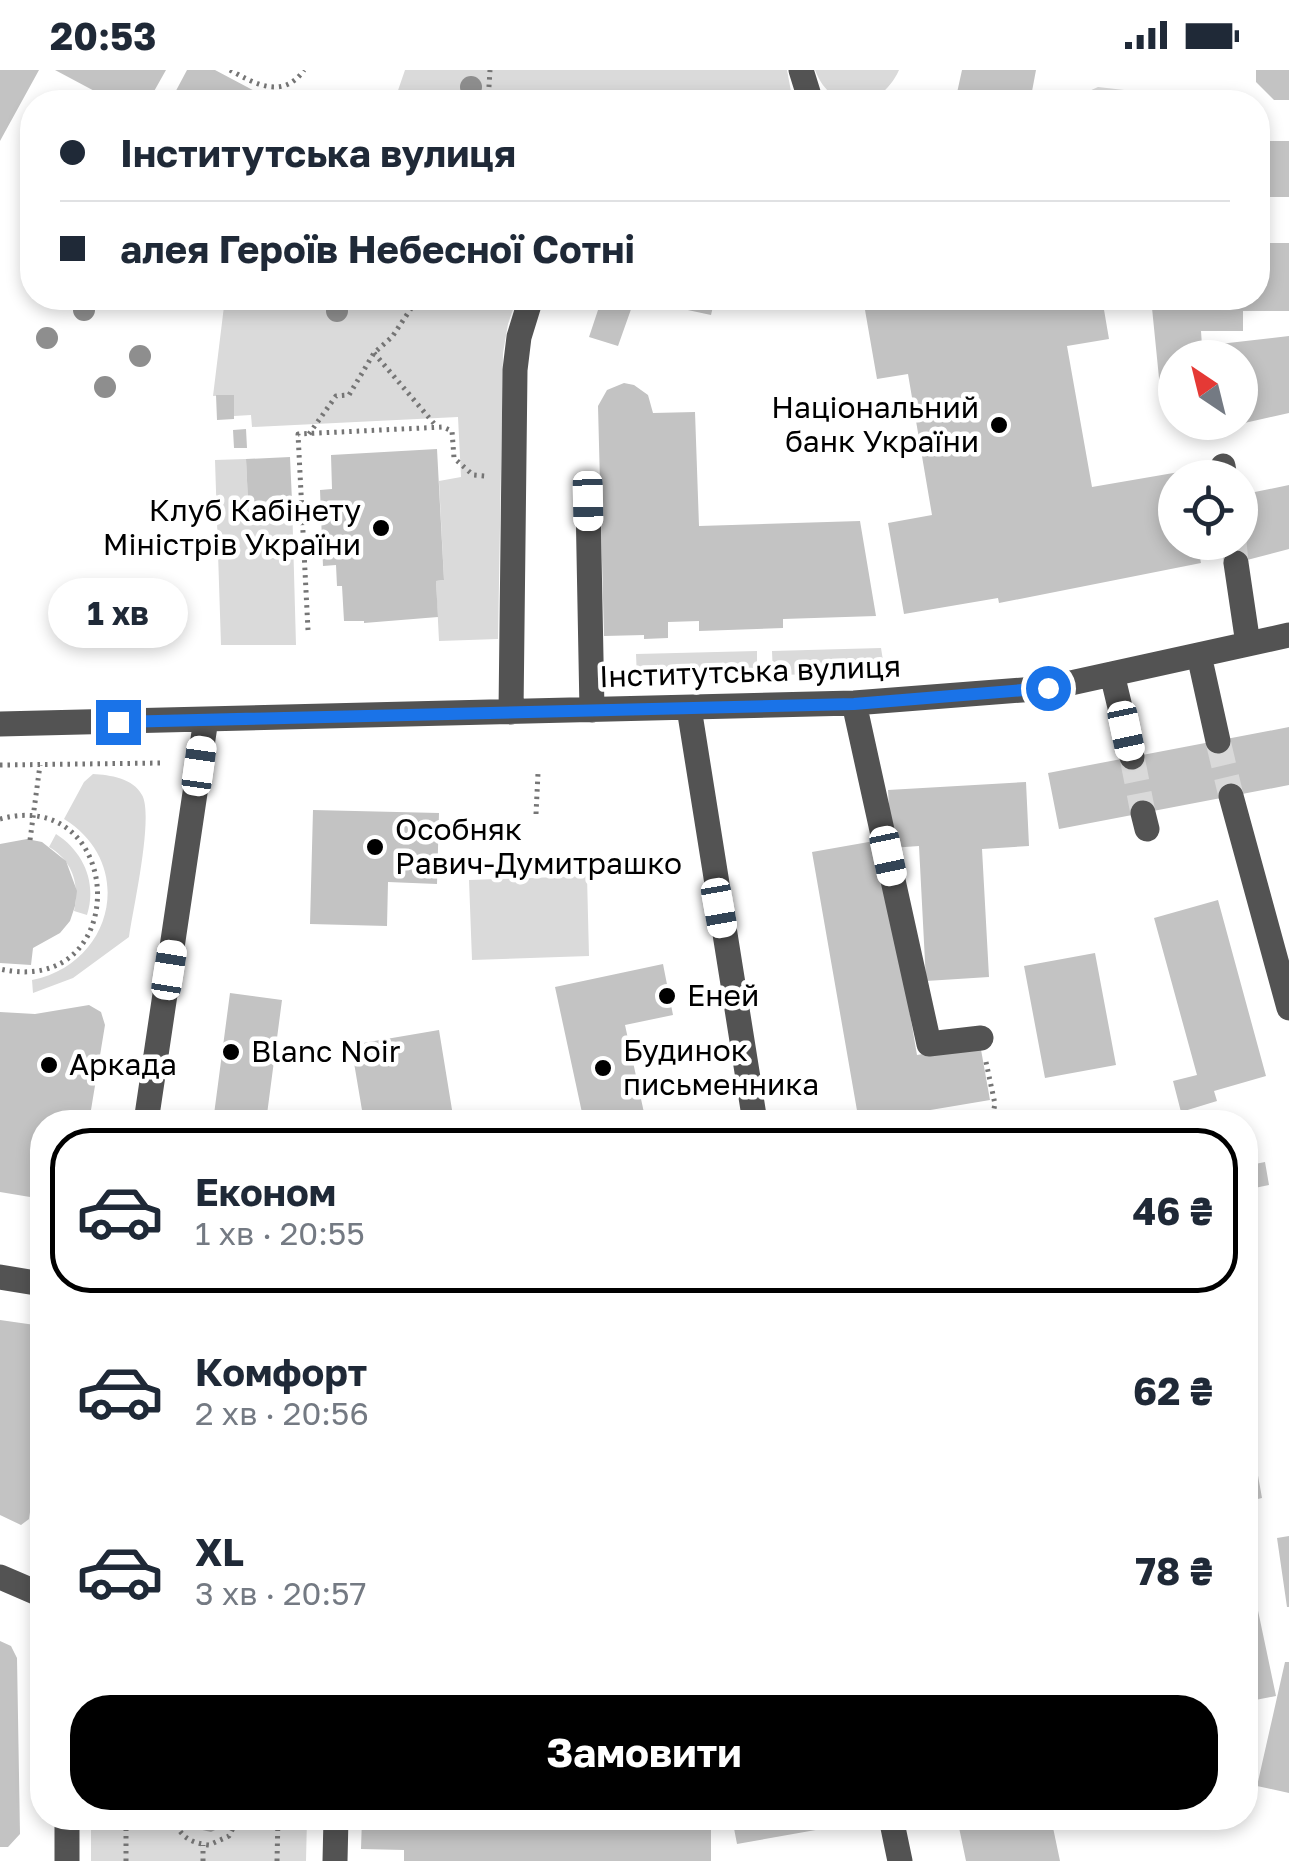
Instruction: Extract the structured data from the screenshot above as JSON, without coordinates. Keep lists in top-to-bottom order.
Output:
{
  "streets": {
    "street": ["Інститутська вулиця"]
  },
  "places": [
    "Національний банк України",
    "Клуб Кабінету Міністрів України",
    "Особняк Равич-Думитрашко",
    "Еней",
    "Blanc Noir",
    "Аркада",
    "Будинок письменника"
  ],
  "north": "top left",
  "page": {
    "status": "20:53",
    "banner": ["Інститутська вулиця", "алея Героїв Небесної Сотні"],
    "bubble": "1 хв",
    "list": [
      {
        "name": "Економ",
        "note": "1 хв · 20:55",
        "value": "46 ₴"
      },
      {
        "name": "Комфорт",
        "note": "2 хв · 20:56",
        "value": "62 ₴"
      },
      {
        "name": "XL",
        "note": "3 хв · 20:57",
        "value": "78 ₴"
      }
    ],
    "buttons": "Замовити"
  }
}
